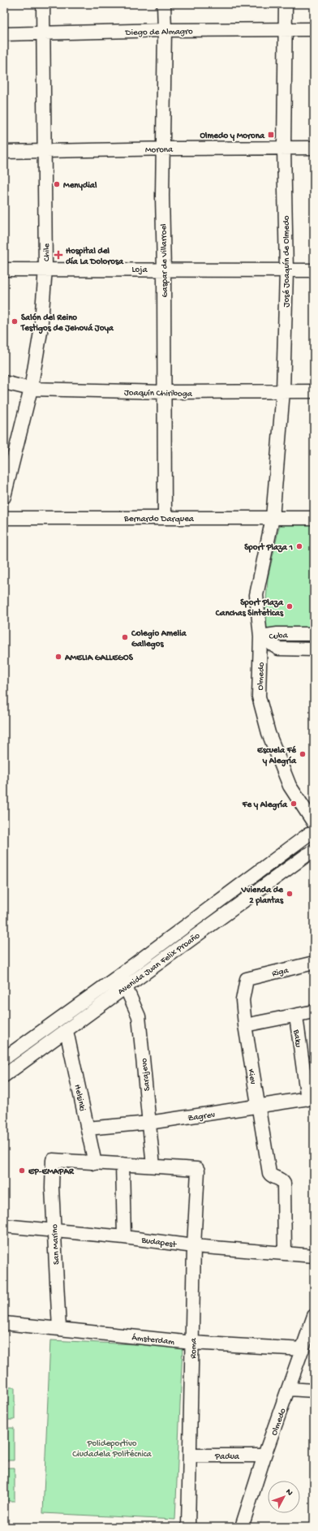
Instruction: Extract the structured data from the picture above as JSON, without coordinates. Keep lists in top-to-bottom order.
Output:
{
  "streets": {
    "street": [
      "Diego de Almagro",
      "Morona",
      "Chile",
      "Gaspar de Villarroel",
      "José Joaquín de Olmedo",
      "Loja",
      "Joaquín Chiriboga",
      "Bernardo Darquea",
      "Cuba",
      "Olmedo",
      "Avenida Juan Felix Proaño",
      "Riga",
      "Baku",
      "Sarajevo",
      "Kiev",
      "Helsinki",
      "Zagrev",
      "Budapest",
      "San Marino",
      "Ámsterdam",
      "Roma",
      "Padua"
    ]
  },
  "crossings": [
    ["Diego de Almagro", "Chile"],
    ["Diego de Almagro", "Gaspar de Villarroel"],
    ["Diego de Almagro", "José Joaquín de Olmedo"],
    ["Morona", "Chile"],
    ["Morona", "Gaspar de Villarroel"],
    ["Morona", "José Joaquín de Olmedo"],
    ["Chile", "Loja"],
    ["Chile", "Joaquín Chiriboga"],
    ["Gaspar de Villarroel", "Loja"],
    ["Gaspar de Villarroel", "Joaquín Chiriboga"],
    ["Gaspar de Villarroel", "Bernardo Darquea"],
    ["José Joaquín de Olmedo", "Loja"],
    ["José Joaquín de Olmedo", "Joaquín Chiriboga"],
    ["José Joaquín de Olmedo", "Bernardo Darquea"],
    ["José Joaquín de Olmedo", "Olmedo"],
    ["Bernardo Darquea", "Olmedo"],
    ["Cuba", "Olmedo"],
    ["Olmedo", "Avenida Juan Felix Proaño"],
    ["Olmedo", "Ámsterdam"],
    ["Olmedo", "Padua"],
    ["Avenida Juan Felix Proaño", "Sarajevo"],
    ["Avenida Juan Felix Proaño", "Helsinki"],
    ["Riga", "Kiev"],
    ["Baku", "Zagrev"],
    ["Sarajevo", "Zagrev"],
    ["Sarajevo", "Roma"],
    ["Kiev", "Zagrev"],
    ["Kiev", "Budapest"],
    ["Helsinki", "Zagrev"],
    ["Helsinki", "San Marino"],
    ["Budapest", "San Marino"],
    ["Budapest", "Roma"],
    ["San Marino", "Ámsterdam"],
    ["Ámsterdam", "Roma"],
    ["Roma", "Padua"]
  ],
  "parks": ["Polideportivo Ciudadela Politécnica"],
  "places": {
    "transit": ["Olmedo y Morona"],
    "other": [
      "Menydial",
      "Salón del Reino Testigos de Jehová Joya",
      "Sport Plaza 1",
      "Sport Plaza Canchas Sinteticas",
      "Colegio Amelia Gallegos",
      "AMELIA GALLEGOS",
      "Escuela Fé y Alegría",
      "Fe y Alegría",
      "Vvienda de 2 plantas",
      "EP-EMAPAR"
    ],
    "health": ["Hospital del día La Dolorosa"]
  },
  "north": "top right"
}
